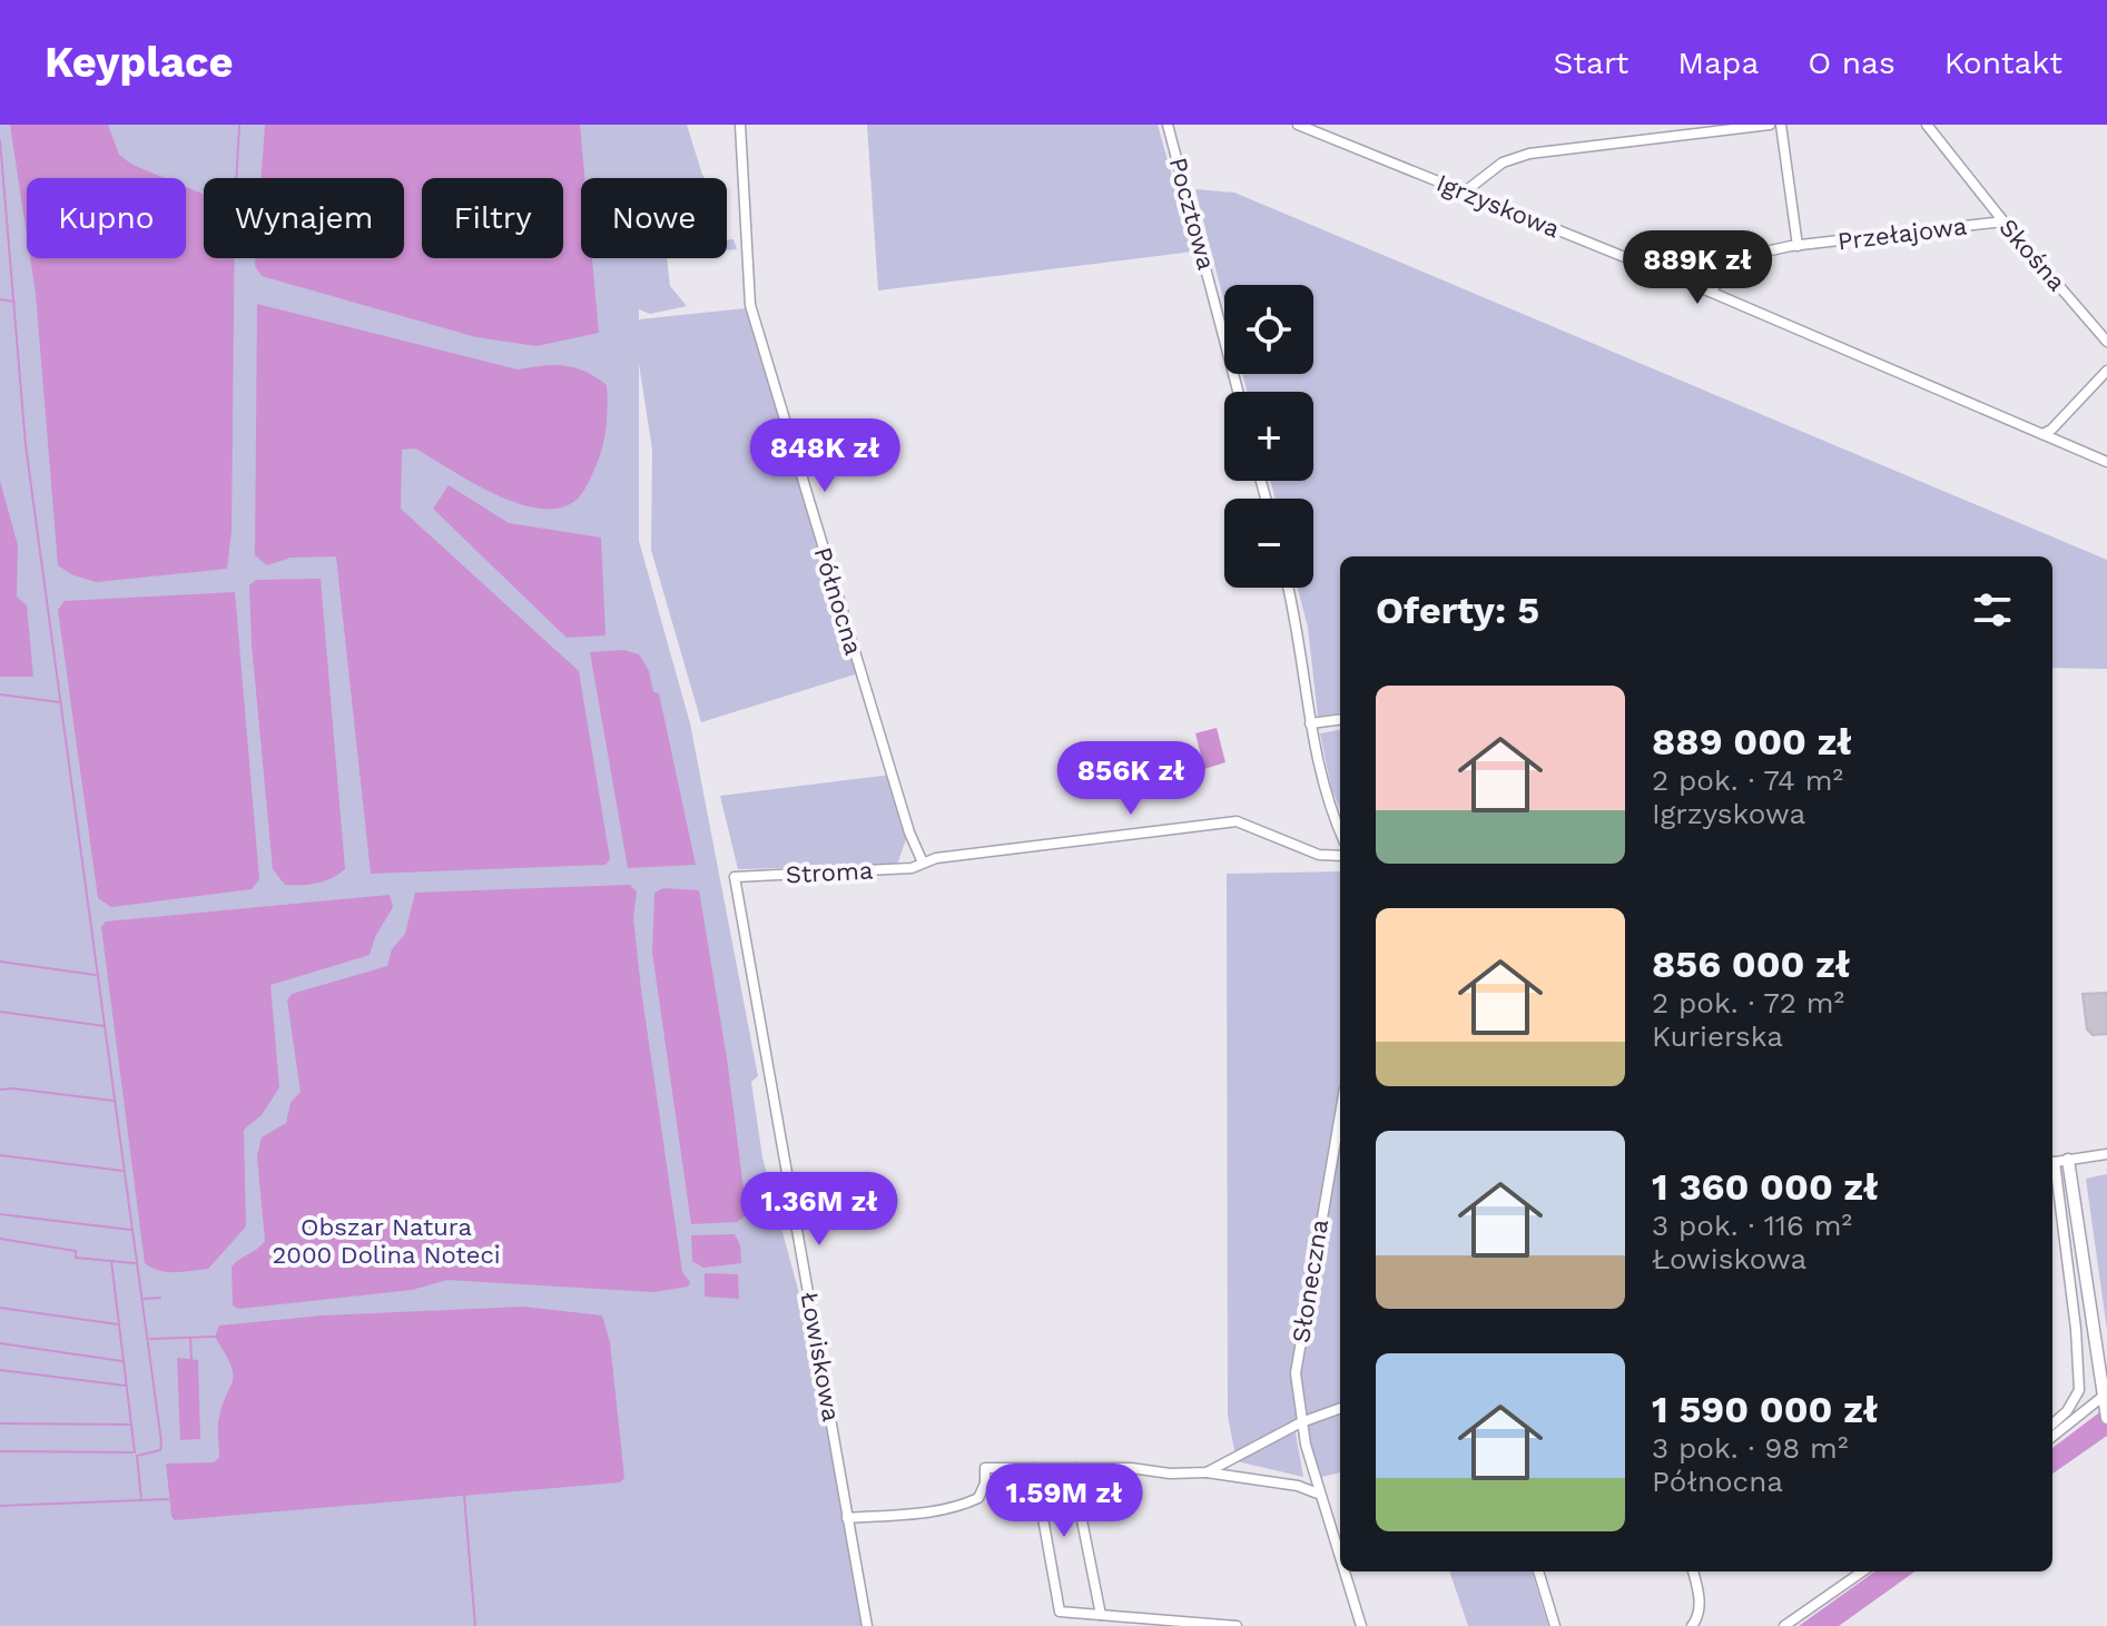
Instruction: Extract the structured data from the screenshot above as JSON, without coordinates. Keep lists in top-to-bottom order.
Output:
{
  "streets": {
    "street": [
      "Igrzyskowa",
      "Pocztowa",
      "Przełajowa",
      "Skośna",
      "Północna",
      "Stroma",
      "Słoneczna",
      "Łowiskowa"
    ]
  },
  "crossings": [
    ["Igrzyskowa", "Przełajowa"],
    ["Przełajowa", "Skośna"],
    ["Północna", "Stroma"],
    ["Stroma", "Łowiskowa"]
  ],
  "parks": ["Obszar Natura 2000 Dolina Noteci"],
  "page": {
    "header": "Keyplace",
    "nav": [
      "Start",
      "Mapa",
      "O nas",
      "Kontakt"
    ],
    "chip": [
      "Kupno",
      "Wynajem",
      "Filtry",
      "Nowe"
    ],
    "price": [
      "889K zł",
      "848K zł",
      "856K zł",
      "1.36M zł",
      "1.59M zł"
    ],
    "map_buttons": ["+", "−"],
    "heading": "Oferty: 5",
    "list": [
      {
        "name": "889 000 zł",
        "note": "2 pok. · 74 m² · Igrzyskowa"
      },
      {
        "name": "856 000 zł",
        "note": "2 pok. · 72 m² · Kurierska"
      },
      {
        "name": "1 360 000 zł",
        "note": "3 pok. · 116 m² · Łowiskowa"
      },
      {
        "name": "1 590 000 zł",
        "note": "3 pok. · 98 m² · Północna"
      }
    ]
  }
}
